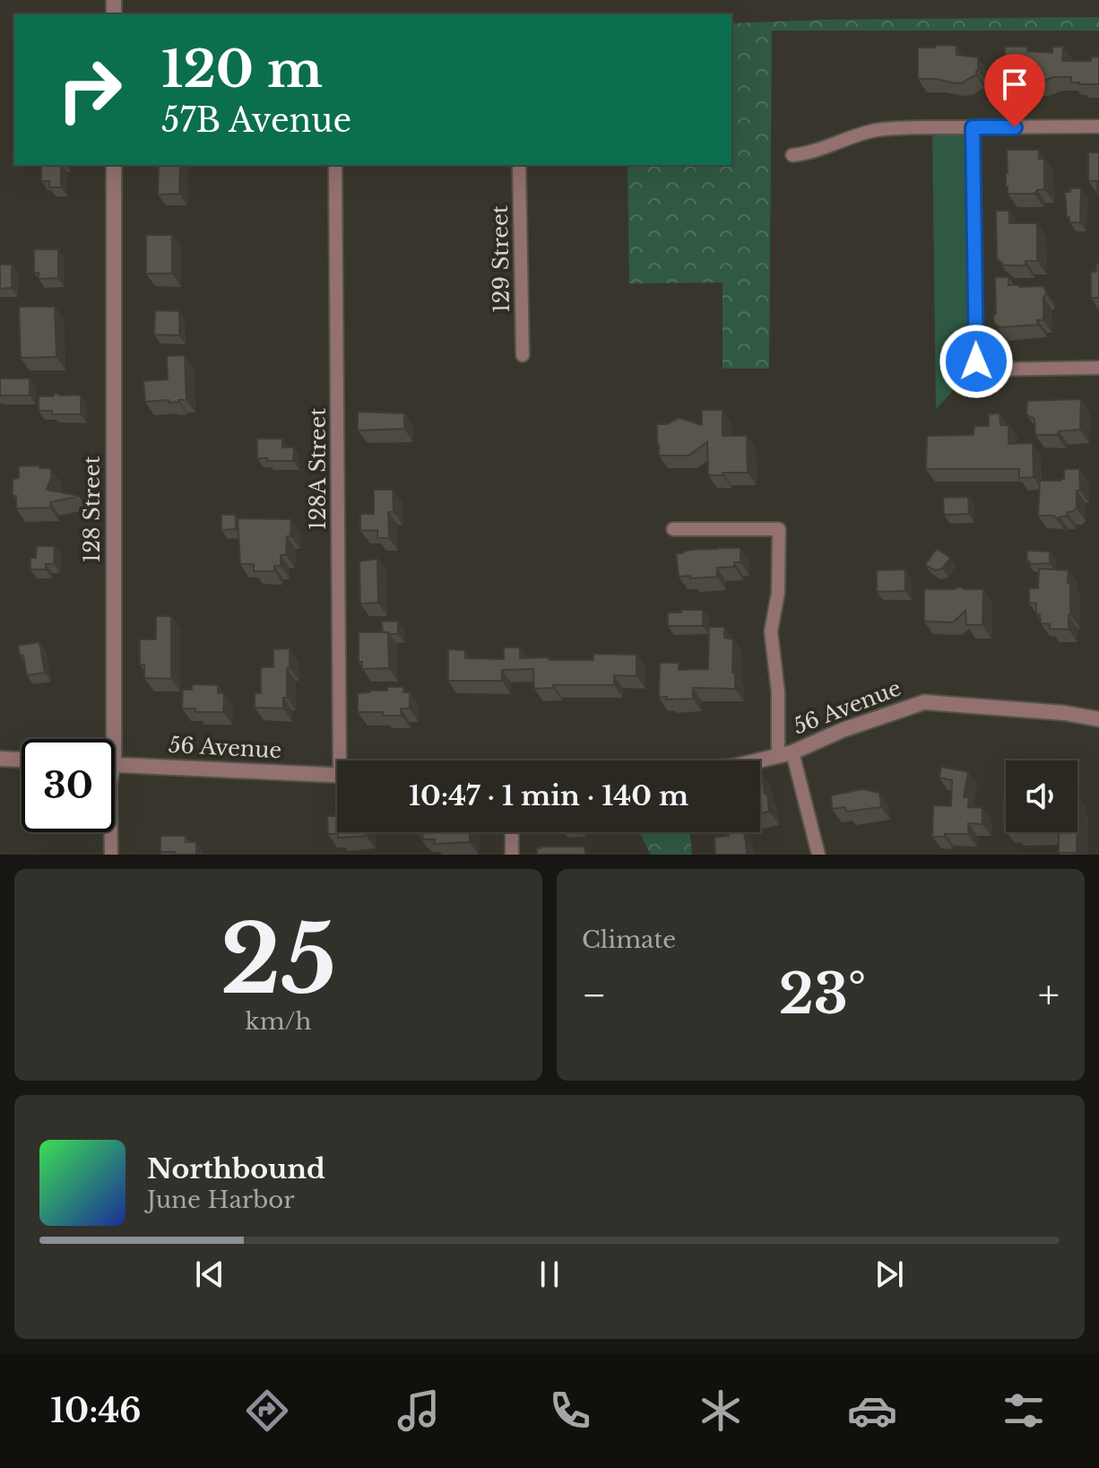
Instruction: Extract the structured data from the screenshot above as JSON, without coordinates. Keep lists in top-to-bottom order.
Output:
{
  "streets": {
    "street": [
      "129 Street",
      "128A Street",
      "128 Street",
      "56 Avenue"
    ]
  },
  "page": {
    "turn": ["120 m", "57B Avenue"],
    "limit": "30",
    "trip": "10:47 · 1 min · 140 m",
    "tile": [
      ["25", "km/h"],
      "Climate"
    ],
    "heat": ["−", "23°", "+"],
    "song": ["Northbound", "June Harbor"],
    "tabs": "10:46"
  }
}
